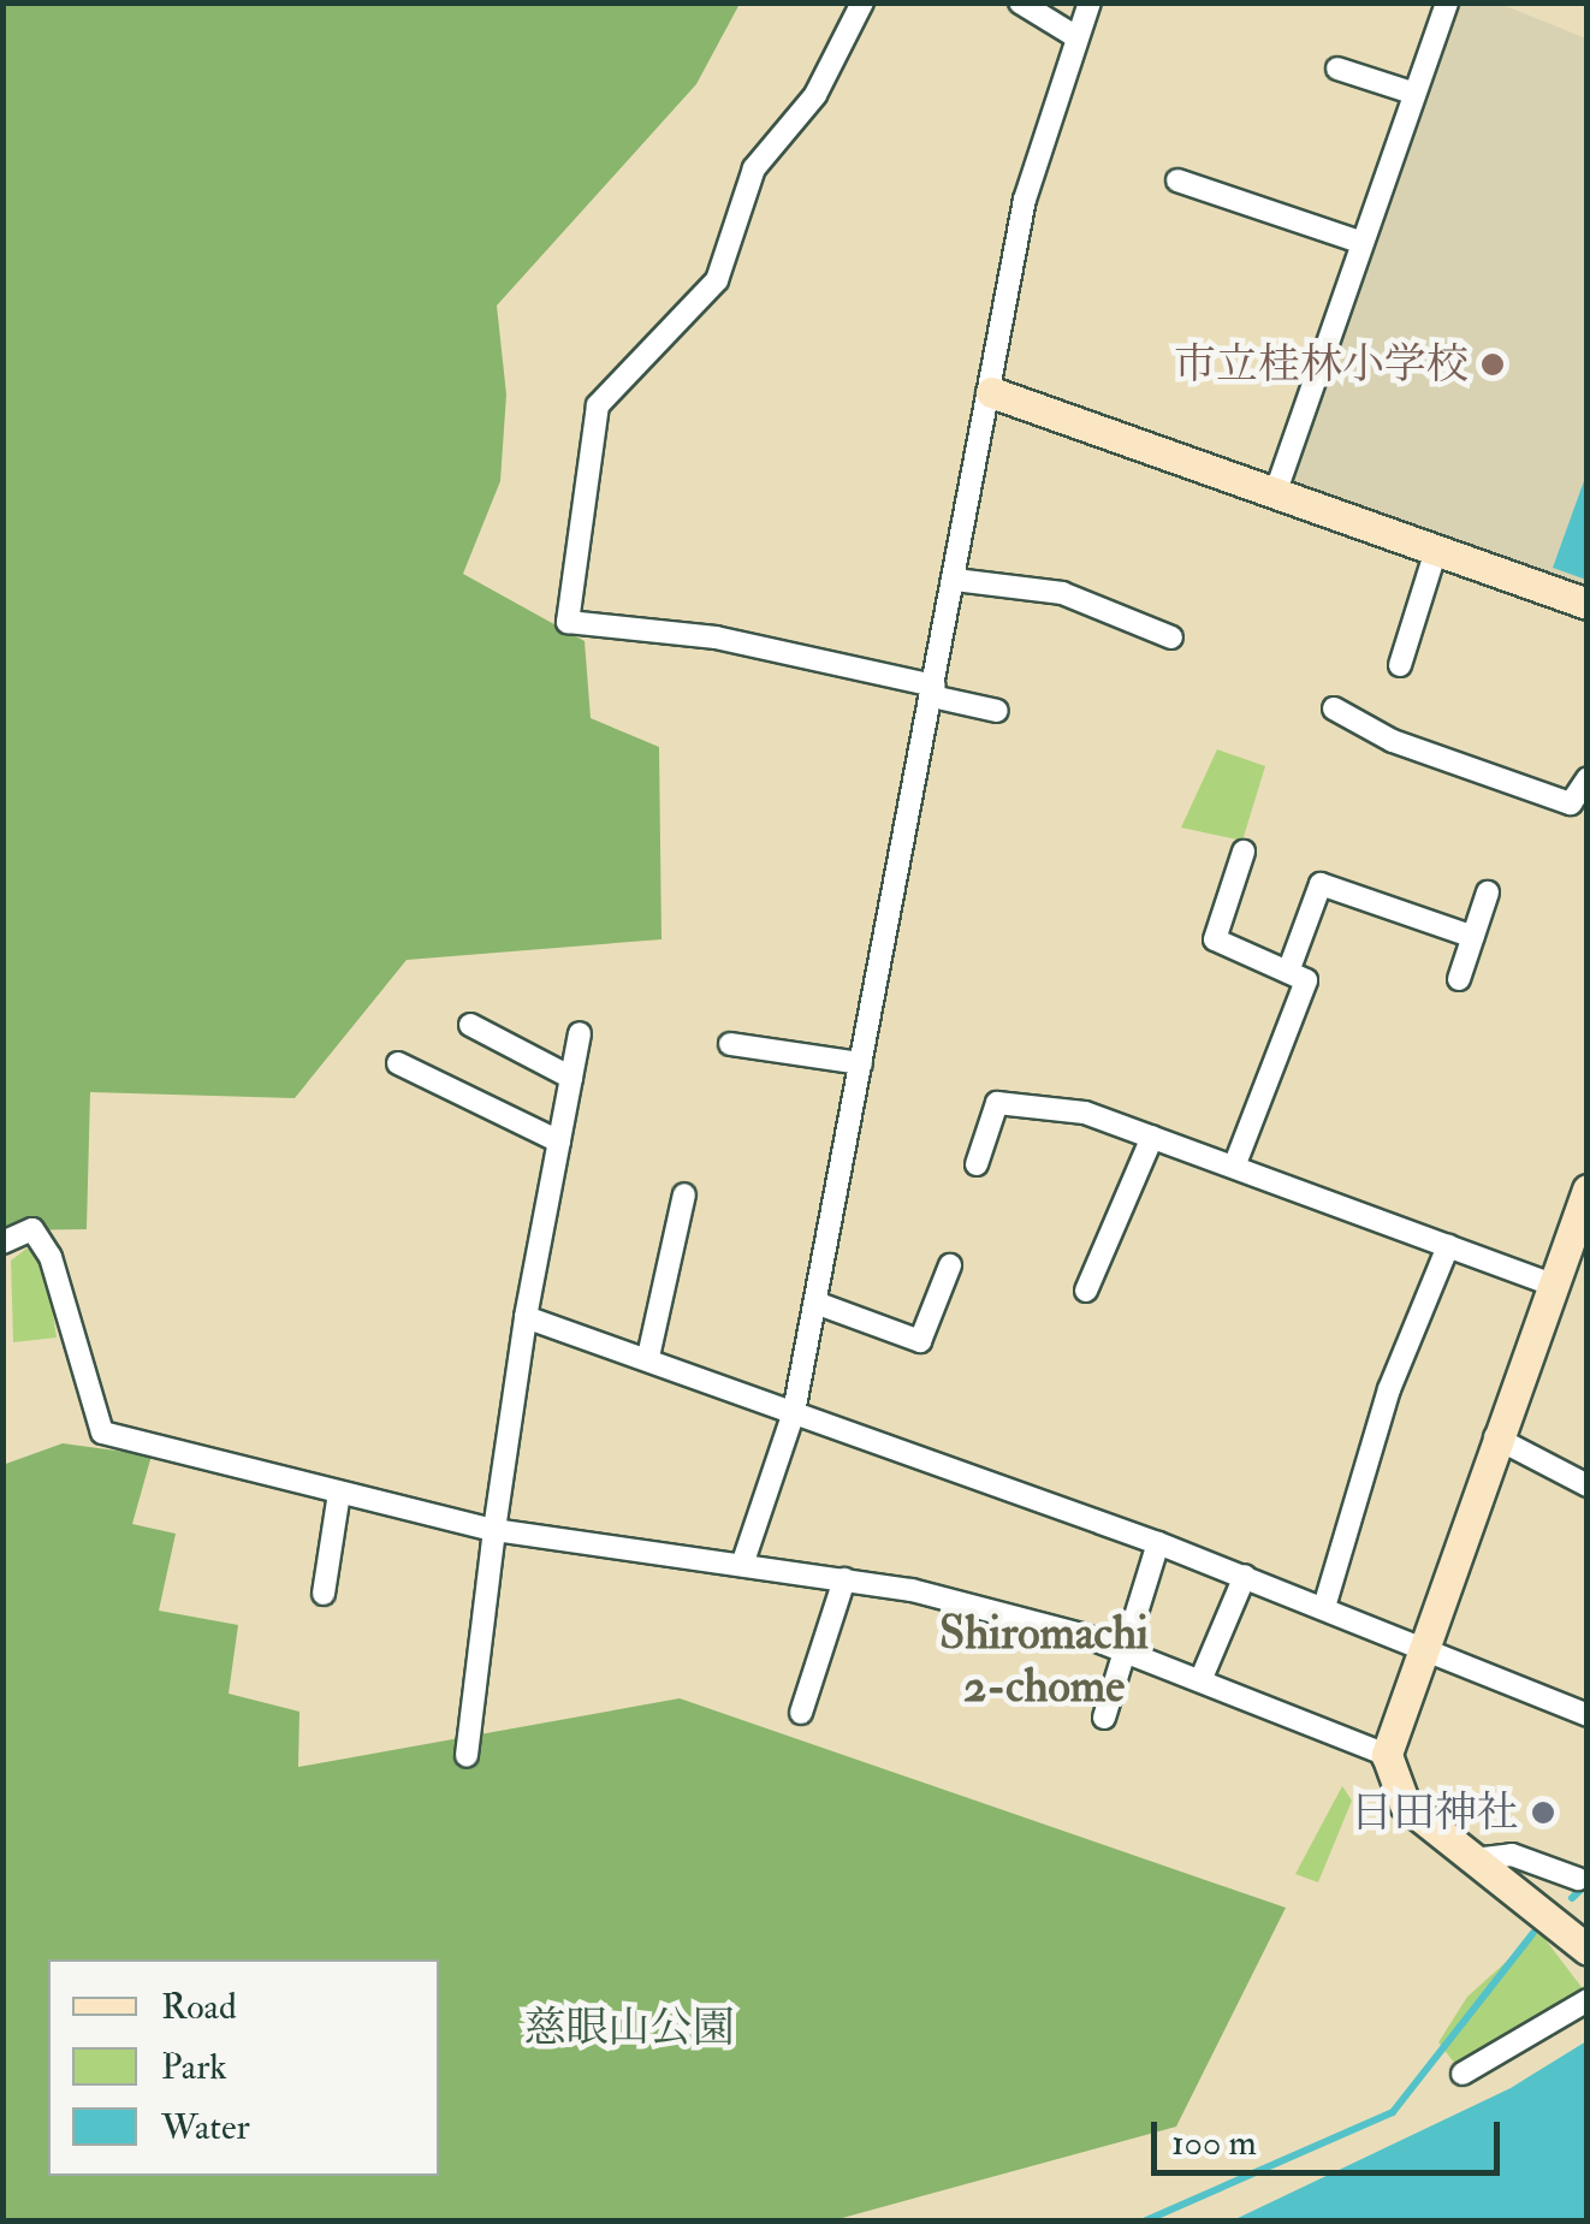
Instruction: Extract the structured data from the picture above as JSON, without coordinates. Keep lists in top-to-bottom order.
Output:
{
  "districts": ["Shiromachi 2-chome"],
  "parks": ["慈眼山公園"],
  "places": ["市立桂林小学校", "日田神社"],
  "legend": ["Road", "Park", "Water"],
  "scale_bar": "100 m"
}
